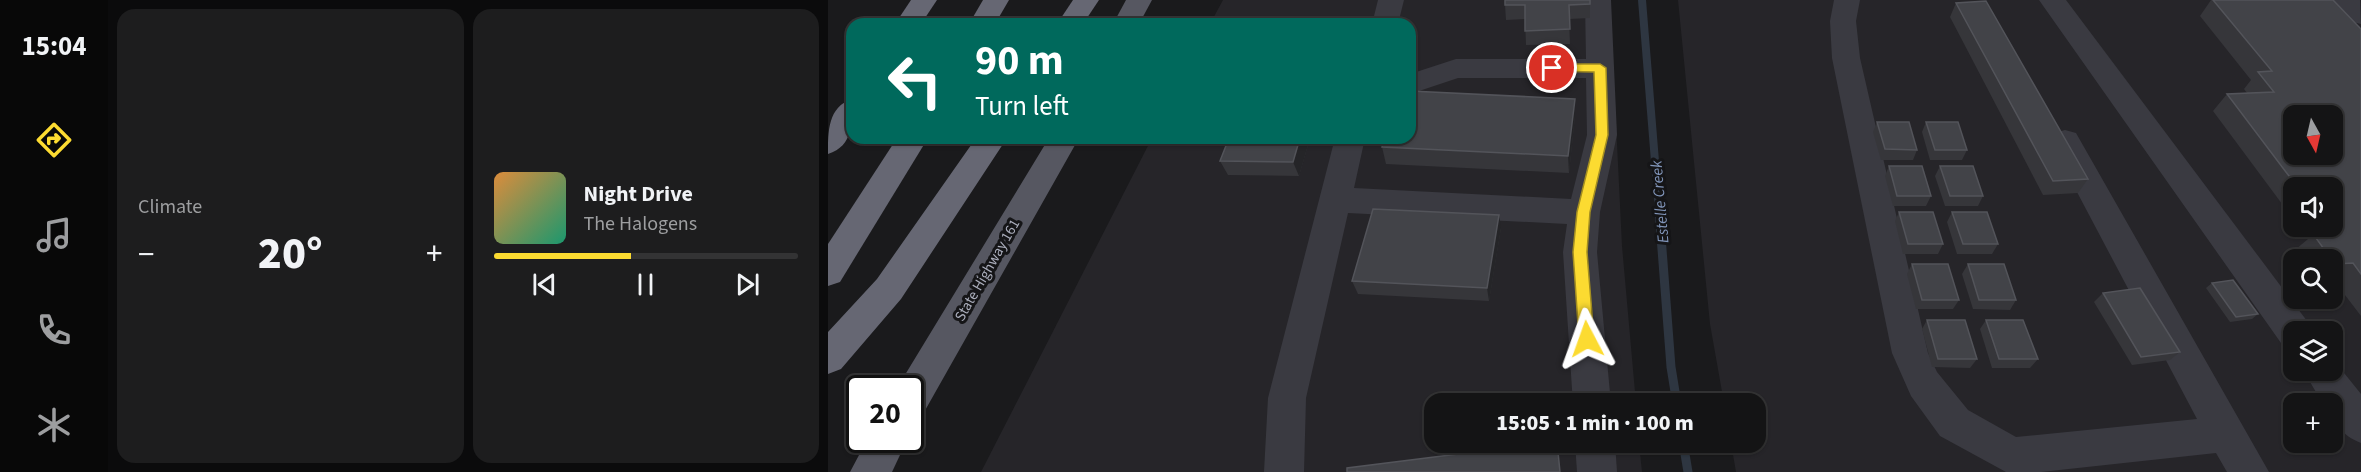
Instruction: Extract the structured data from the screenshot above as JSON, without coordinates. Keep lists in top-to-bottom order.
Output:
{
  "streets": {
    "main road": ["State Highway 161"]
  },
  "water": ["Estelle Creek"],
  "north": "bottom",
  "page": {
    "tabs": "15:04",
    "tile": "Climate",
    "turn": ["90 m", "Turn left"],
    "map_buttons": "+",
    "song": ["Night Drive", "The Halogens"],
    "heat": ["−", "20°", "+"],
    "limit": "20",
    "trip": "15:05 · 1 min · 100 m"
  }
}
